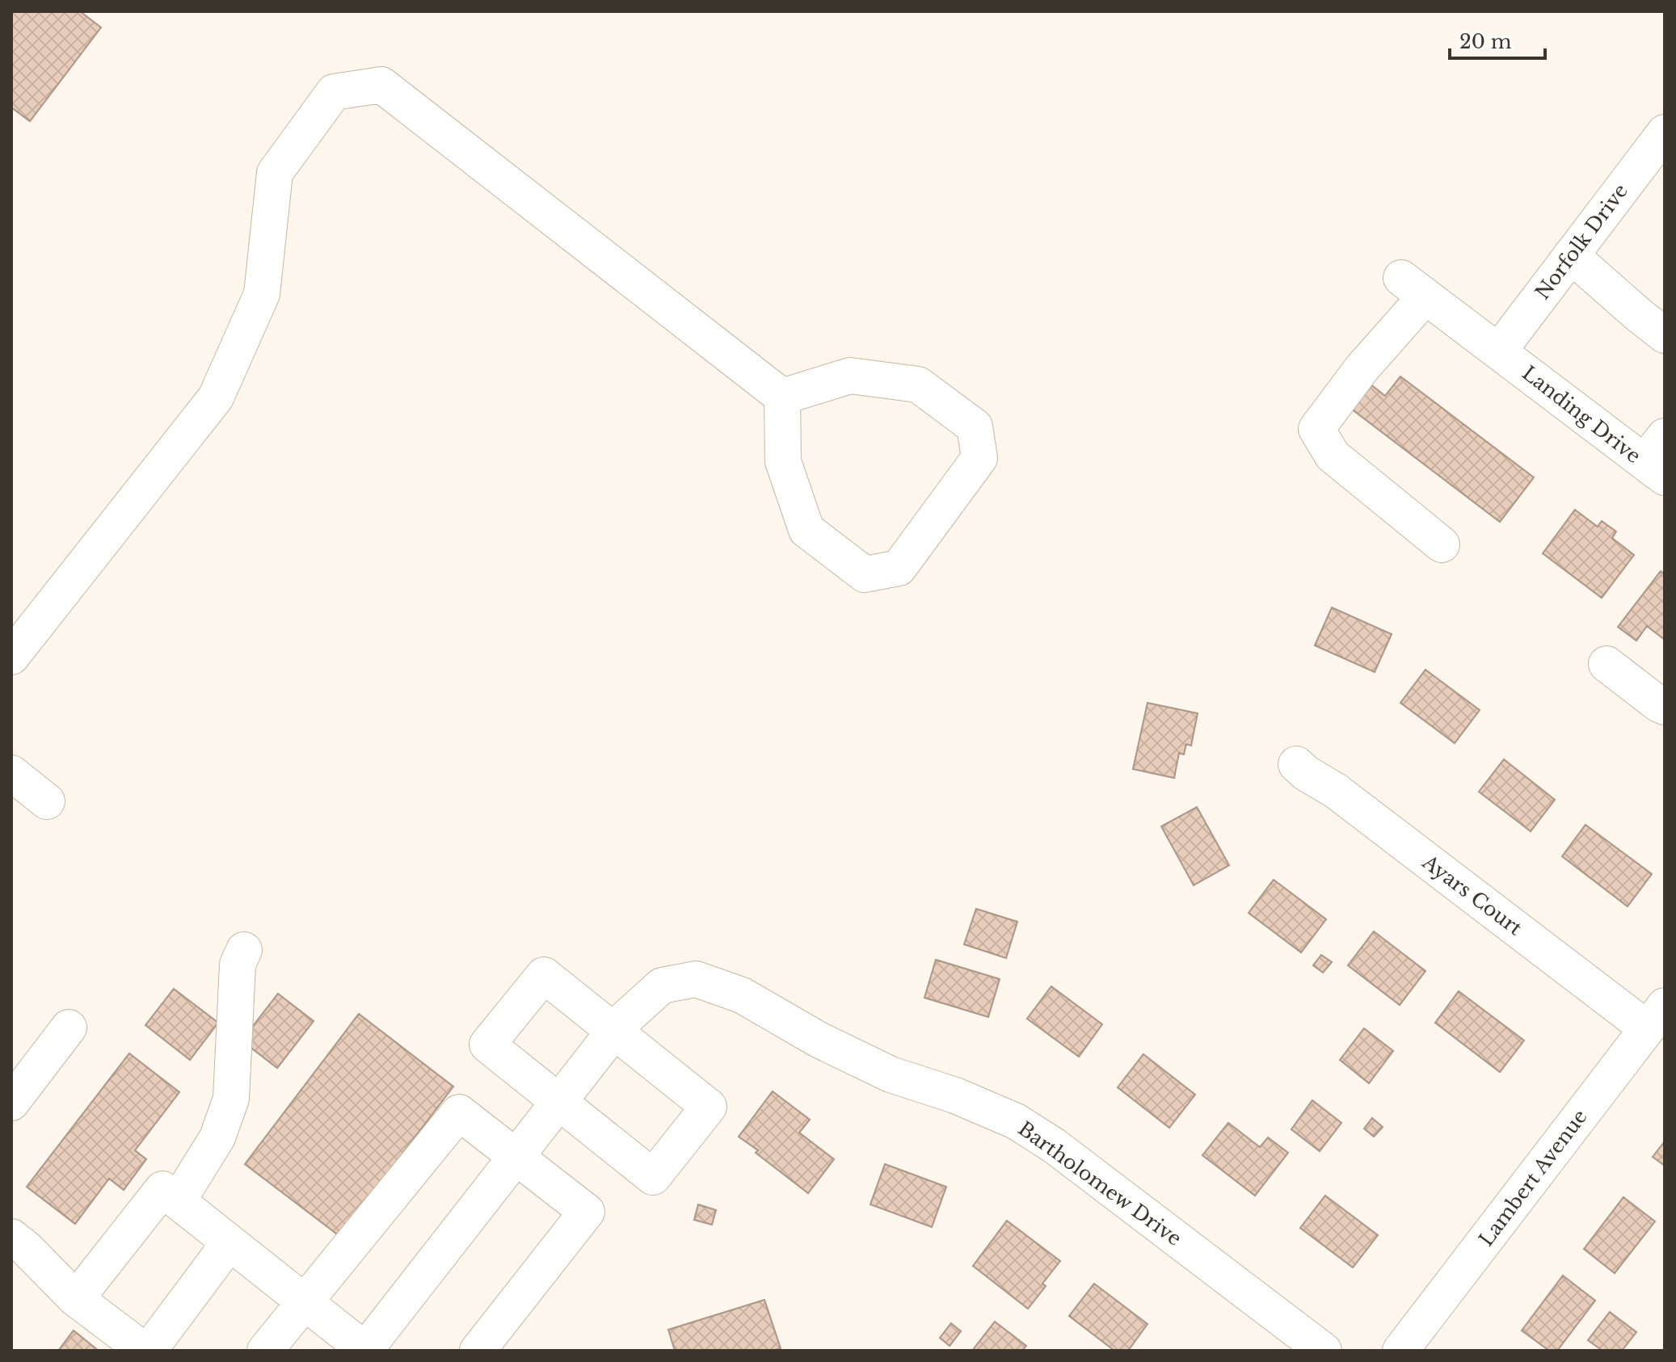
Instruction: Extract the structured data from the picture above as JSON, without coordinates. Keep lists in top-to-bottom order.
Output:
{
  "streets": {
    "street": [
      "Norfolk Drive",
      "Landing Drive",
      "Ayars Court",
      "Lambert Avenue",
      "Bartholomew Drive"
    ]
  },
  "crossings": [
    ["Norfolk Drive", "Landing Drive"],
    ["Ayars Court", "Lambert Avenue"]
  ],
  "scale_bar": "20 m"
}
